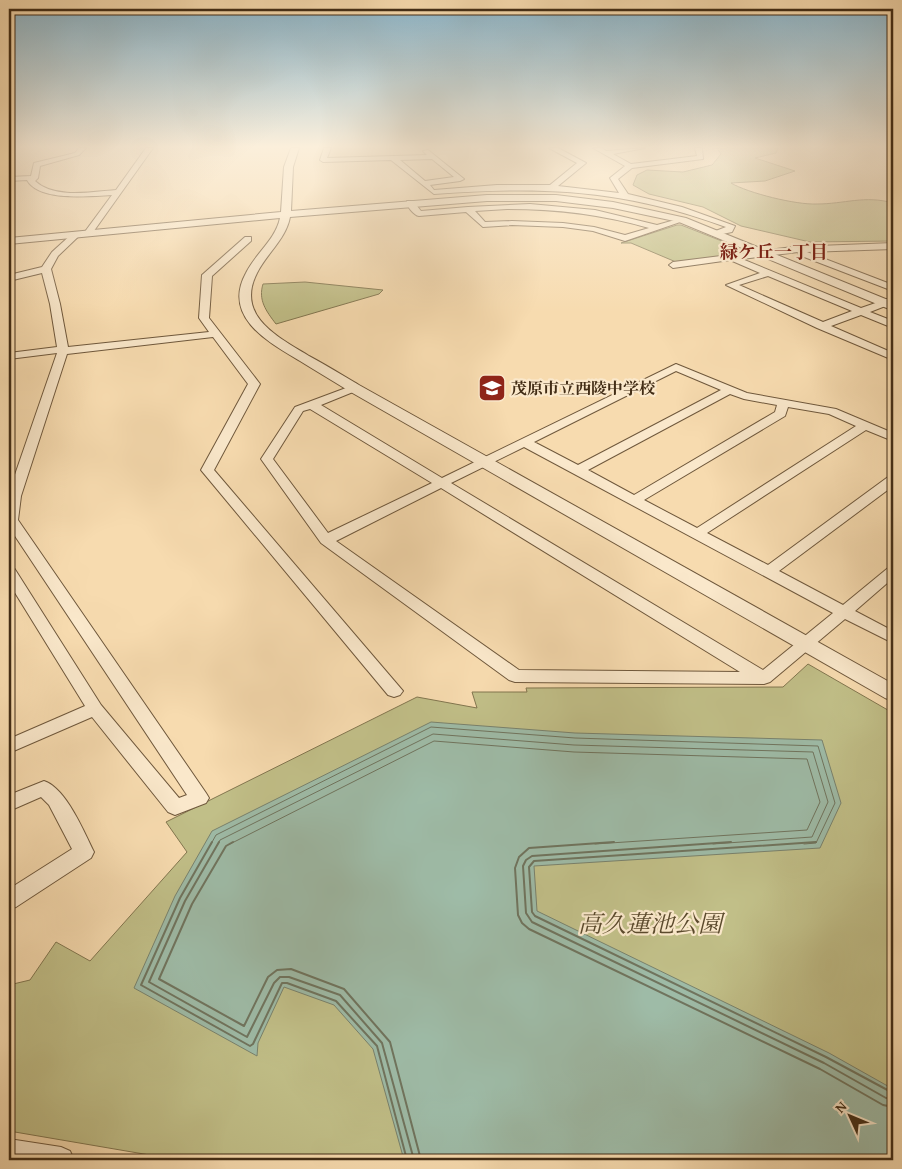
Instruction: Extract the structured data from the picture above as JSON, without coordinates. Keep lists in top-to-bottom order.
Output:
{
  "districts": ["緑ケ丘一丁目"],
  "parks": ["高久蓮池公園"],
  "places": {
    "school or university": ["茂原市立西陵中学校"]
  },
  "north": "top left"
}
